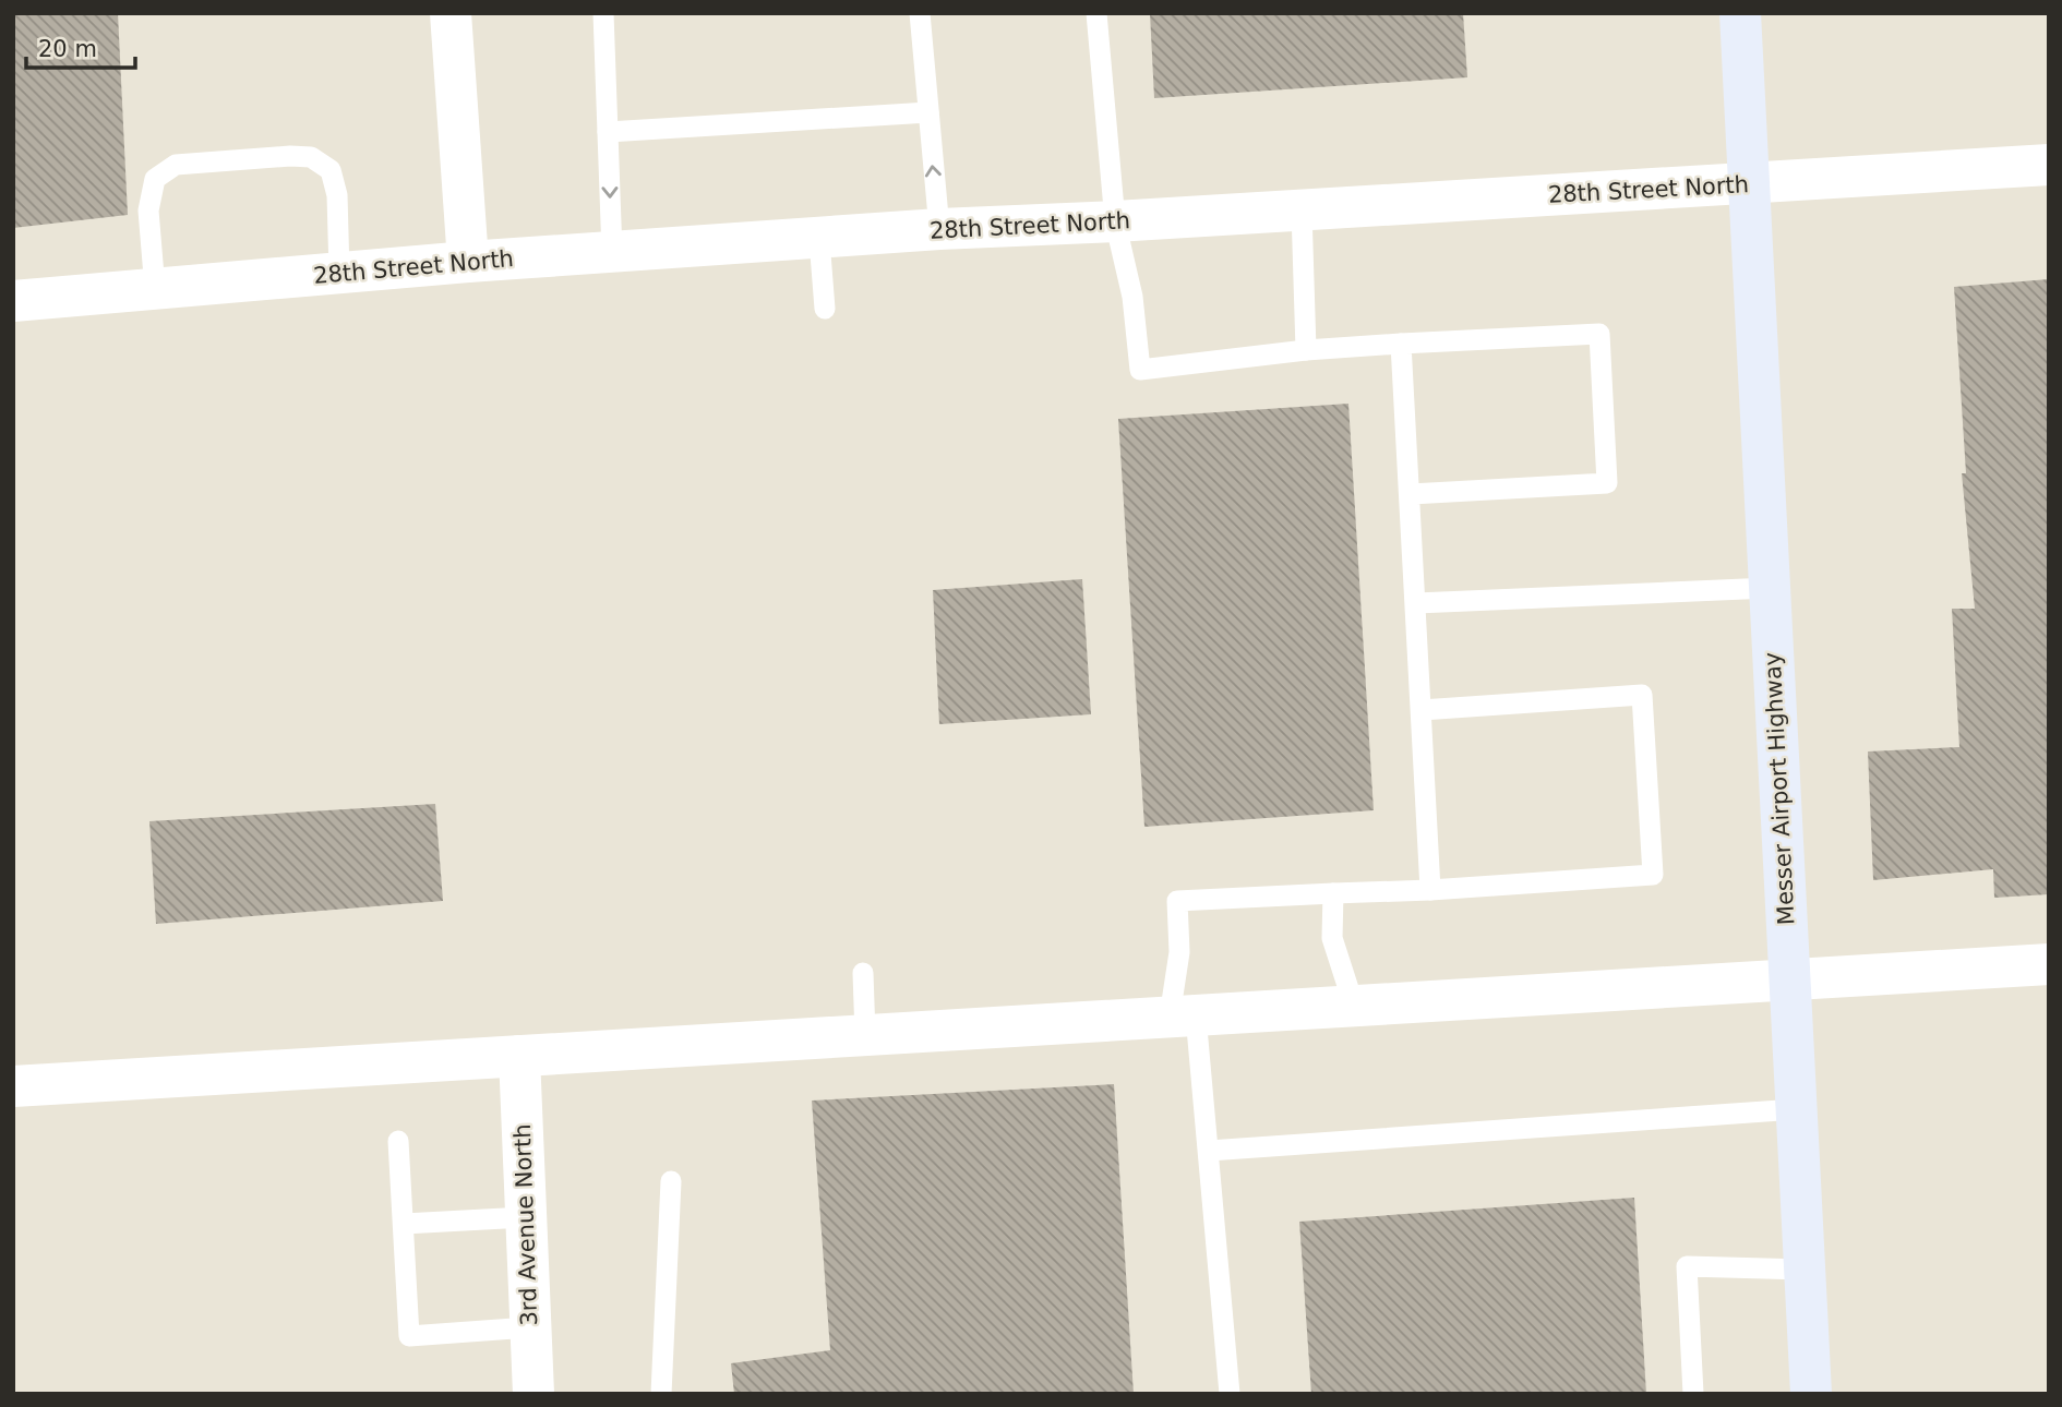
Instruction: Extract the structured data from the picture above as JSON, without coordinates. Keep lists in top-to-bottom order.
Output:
{
  "streets": {
    "main road": ["Messer Airport Highway"],
    "street": ["28th Street North", "3rd Avenue North"]
  },
  "crossings": [
    ["28th Street North", "Messer Airport Highway"]
  ],
  "scale_bar": "20 m"
}
